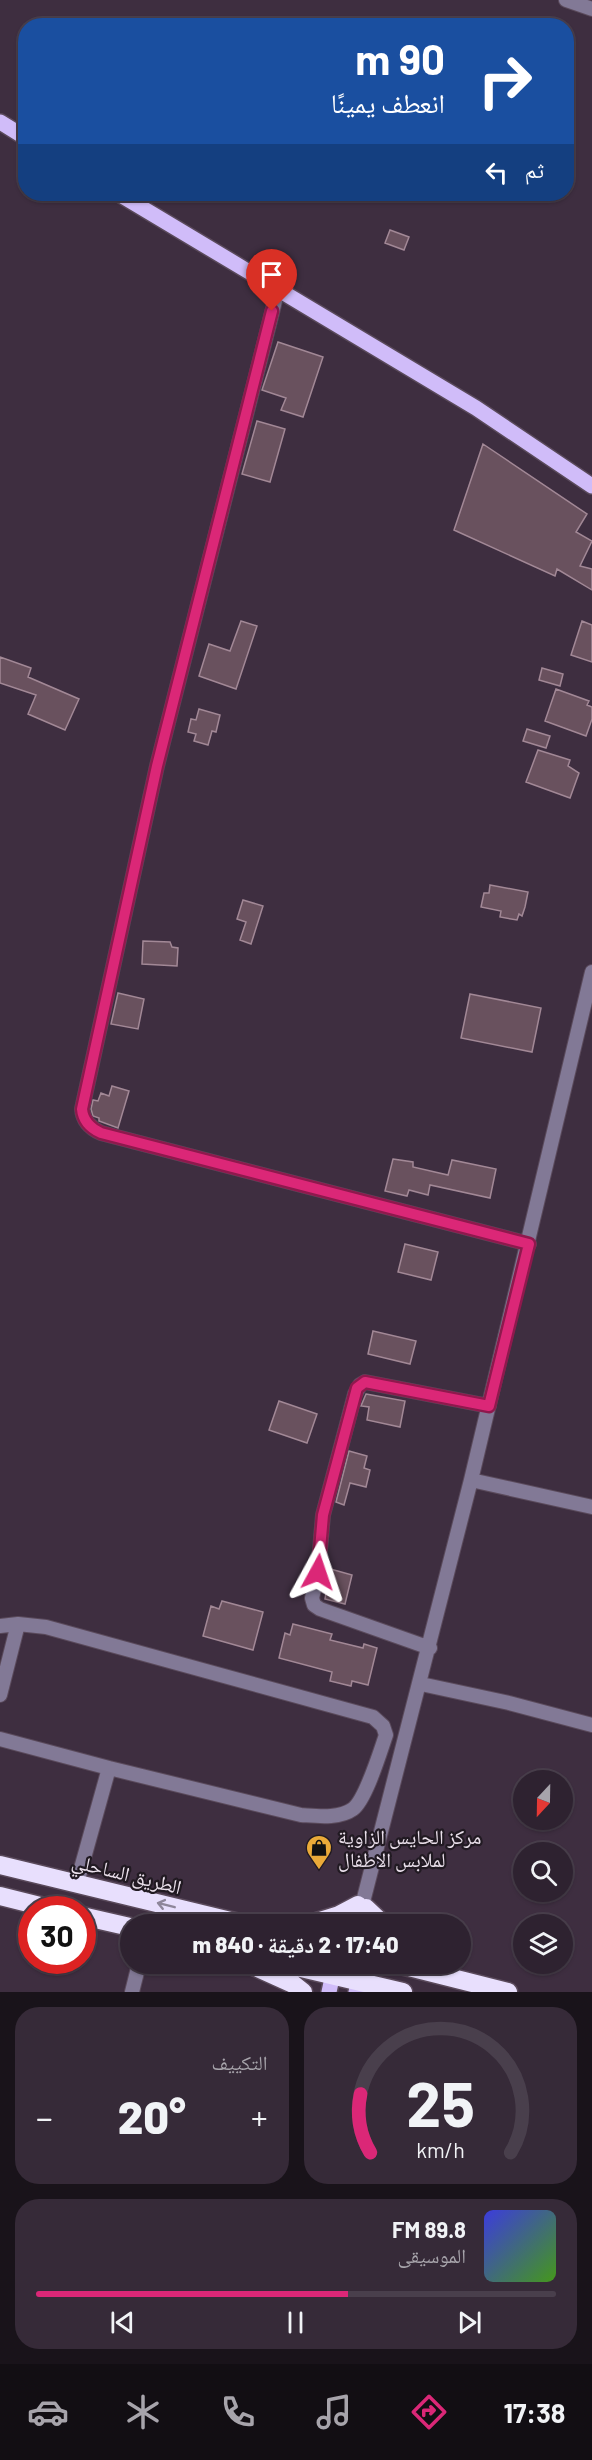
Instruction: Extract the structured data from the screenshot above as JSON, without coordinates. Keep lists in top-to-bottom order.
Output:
{
  "streets": {
    "highway": ["الطريق الساحلي"]
  },
  "one_way": ["الطريق الساحلي"],
  "places": {
    "shop": ["مركز الحايس الزاوية لملابس الاطفال"]
  },
  "north": "bottom",
  "page": {
    "turn": ["90 m", "انعطف يمينًا"],
    "then": "ثم",
    "limit": "30",
    "trip": "17:40 · 2 دقيقة · 840 m",
    "tile": "التكييف",
    "heat": ["−", "20°", "+"],
    "song": ["89.8 FM", "الموسيقى"],
    "tabs": "17:38",
    "gauge": ["25", "km/h"]
  }
}
